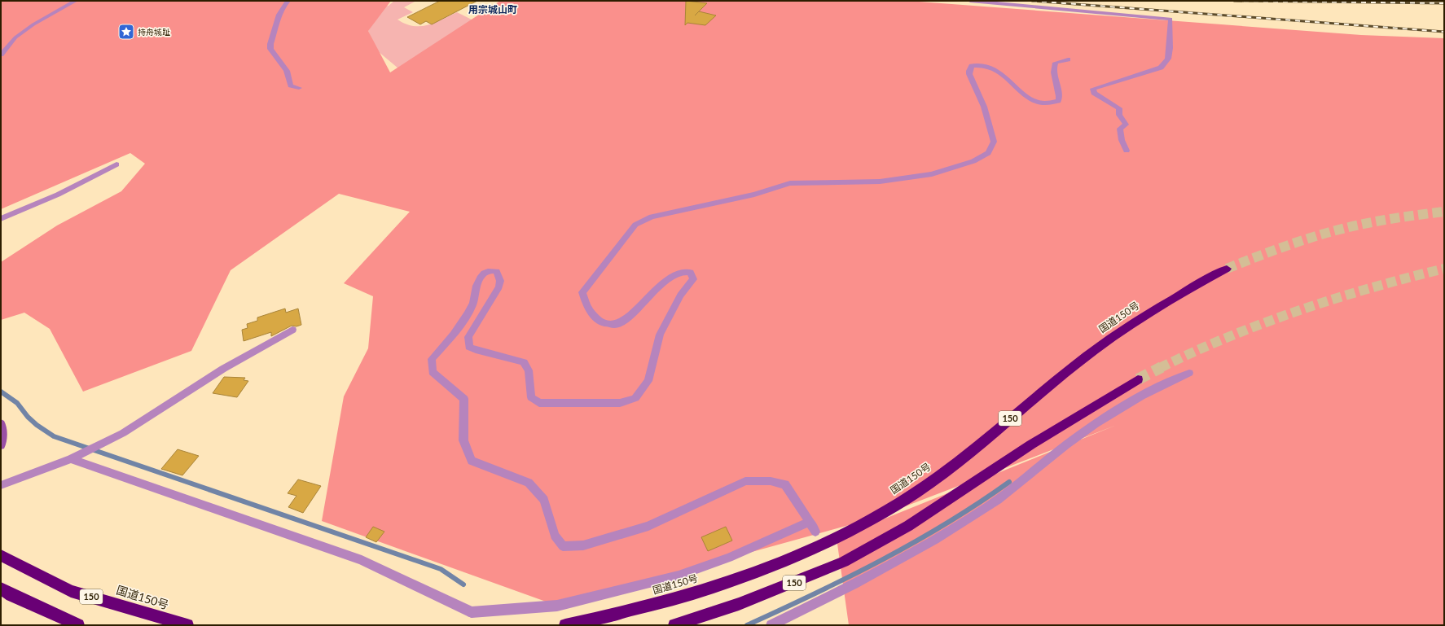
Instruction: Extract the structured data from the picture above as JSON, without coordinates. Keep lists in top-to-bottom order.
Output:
{
  "streets": {
    "highway": ["国道150号", "150"]
  },
  "districts": ["用宗城山町"],
  "places": {
    "place": ["持舟城趾"]
  }
}
